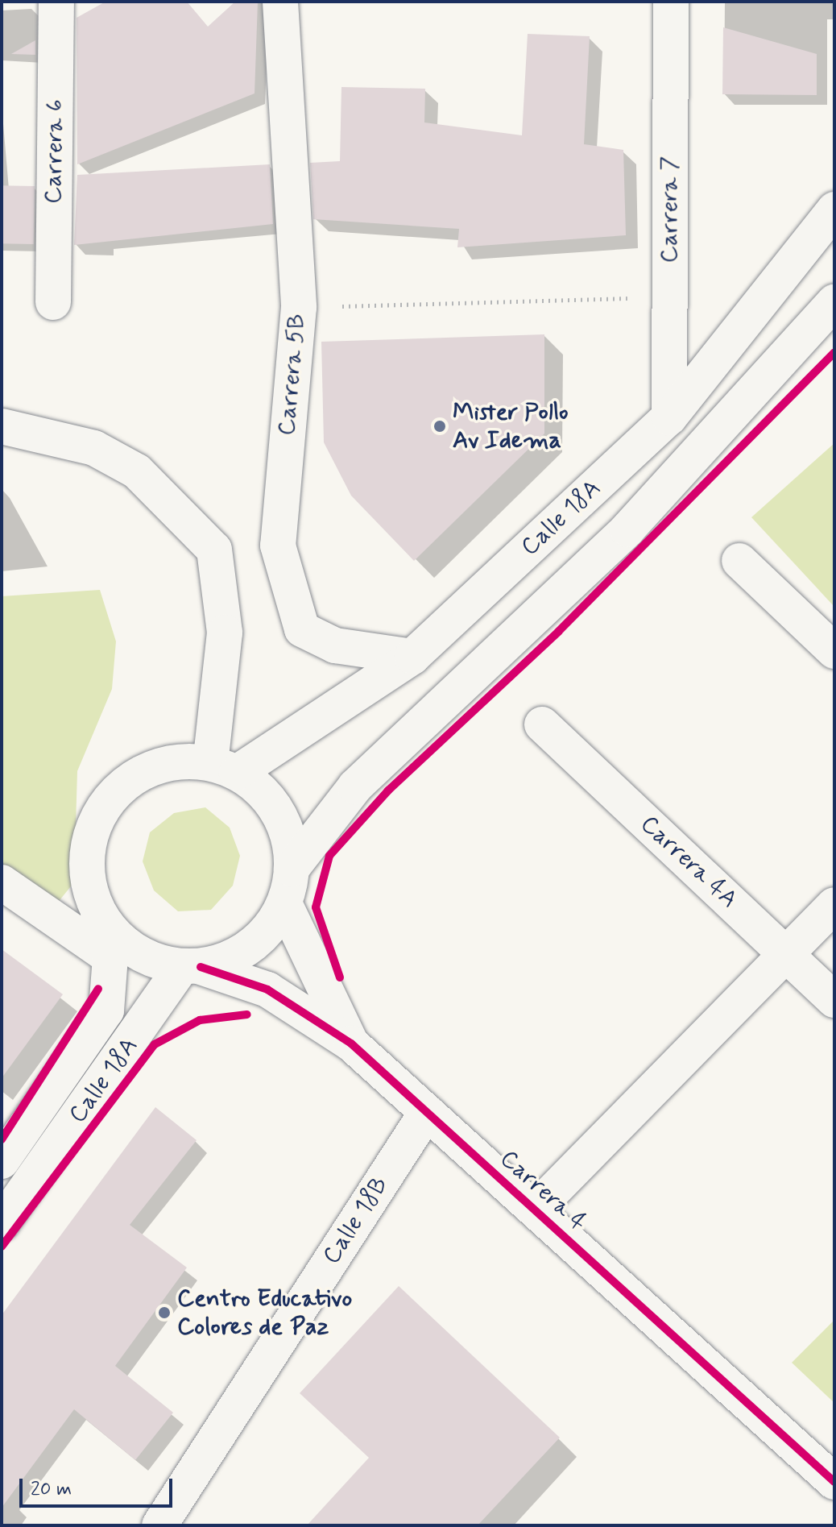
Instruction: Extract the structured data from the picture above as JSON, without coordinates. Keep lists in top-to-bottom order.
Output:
{
  "streets": {
    "street": [
      "Carrera 6",
      "Carrera 7",
      "Carrera 5B",
      "Calle 18A",
      "Carrera 4A",
      "Carrera 4",
      "Calle 18B"
    ]
  },
  "crossings": [
    ["Carrera 7", "Calle 18A"],
    ["Carrera 5B", "Calle 18A"],
    ["Calle 18A", "Carrera 4"],
    ["Carrera 4", "Calle 18B"]
  ],
  "places": ["Mister Pollo Av Idema", "Centro Educativo Colores de Paz"],
  "scale_bar": "20 m"
}
